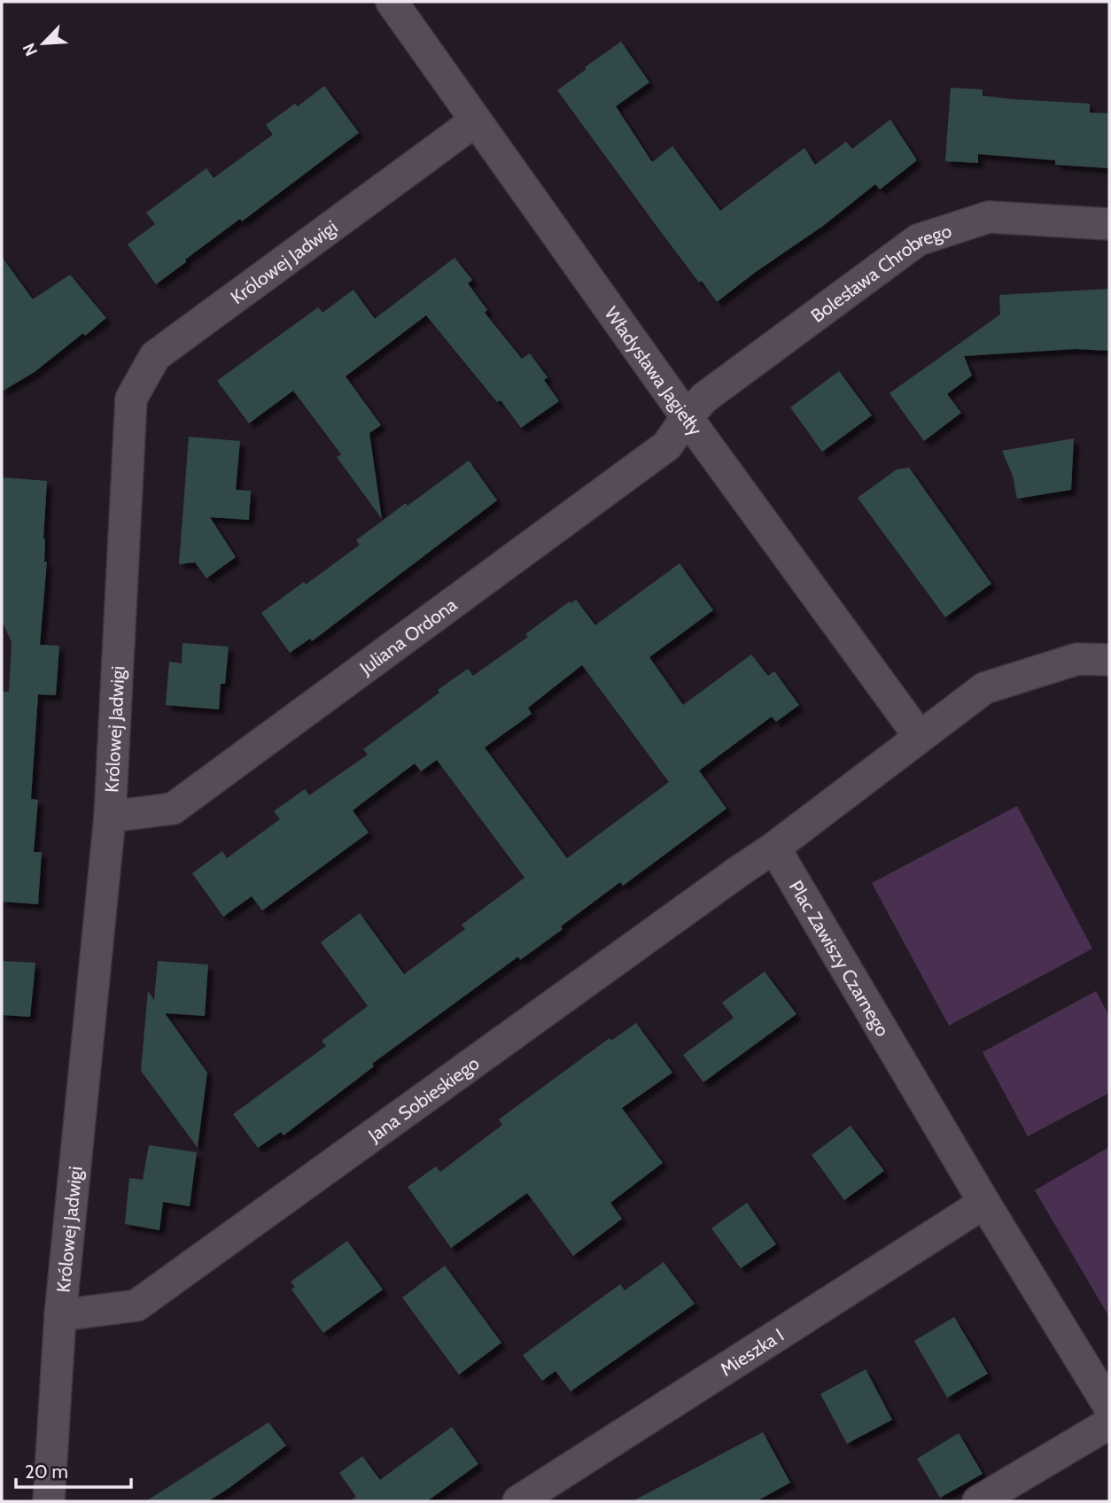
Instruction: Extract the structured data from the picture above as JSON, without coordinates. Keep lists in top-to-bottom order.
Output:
{
  "streets": {
    "street": [
      "Królowej Jadwigi",
      "Bolesława Chrobrego",
      "Władysława Jagiełły",
      "Juliana Ordona",
      "Plac Zawiszy Czarnego",
      "Jana Sobieskiego",
      "Mieszka I"
    ]
  },
  "crossings": [
    ["Królowej Jadwigi", "Władysława Jagiełły"],
    ["Królowej Jadwigi", "Juliana Ordona"],
    ["Królowej Jadwigi", "Jana Sobieskiego"],
    ["Bolesława Chrobrego", "Władysława Jagiełły"],
    ["Bolesława Chrobrego", "Juliana Ordona"],
    ["Władysława Jagiełły", "Juliana Ordona"],
    ["Plac Zawiszy Czarnego", "Jana Sobieskiego"],
    ["Plac Zawiszy Czarnego", "Mieszka I"]
  ],
  "scale_bar": "20 m",
  "north": "bottom left"
}
